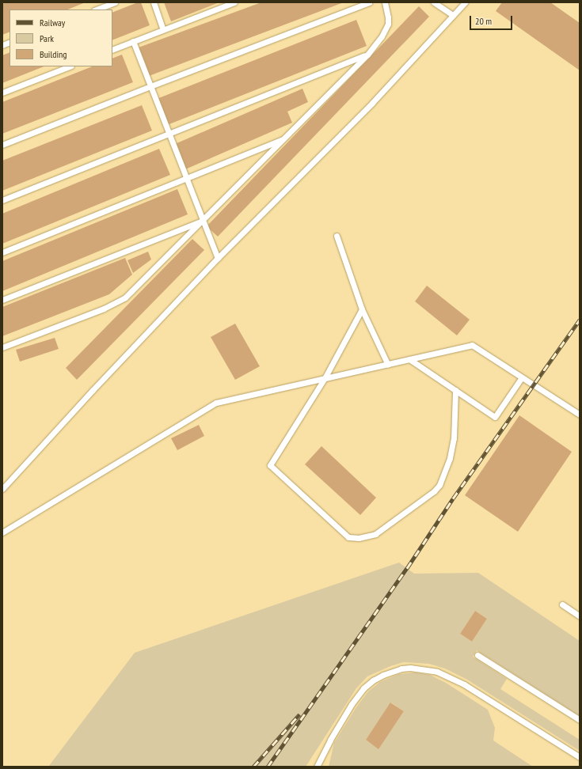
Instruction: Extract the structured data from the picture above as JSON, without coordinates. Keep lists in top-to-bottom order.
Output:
{
  "legend": ["Railway", "Park", "Building"],
  "scale_bar": "20 m"
}
